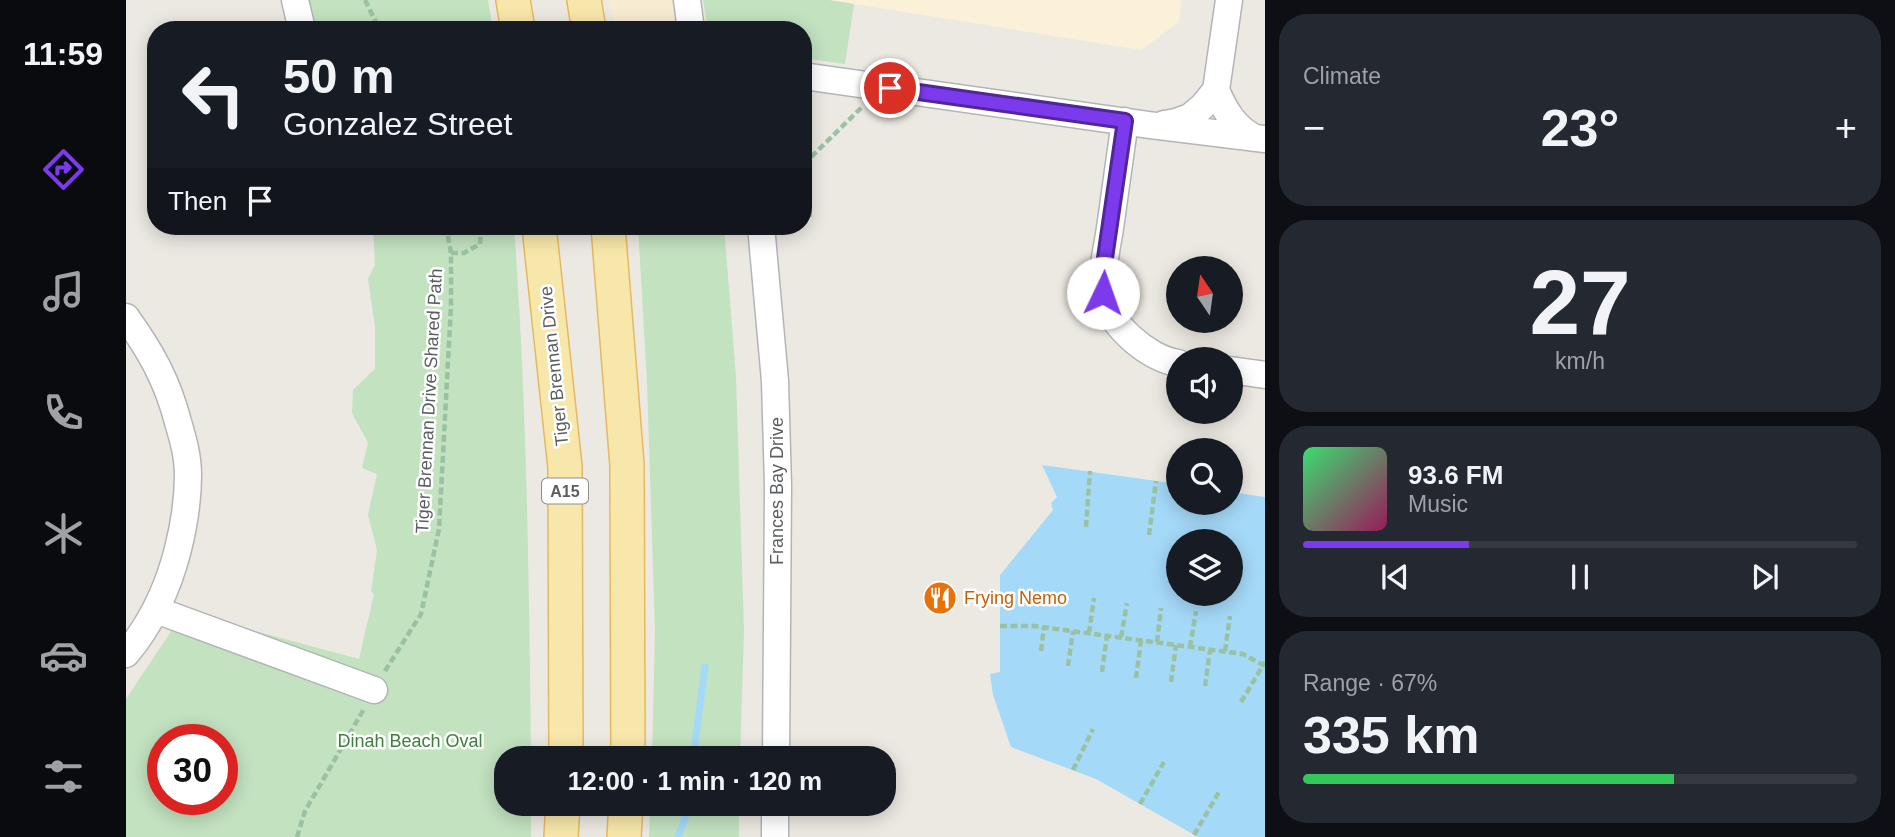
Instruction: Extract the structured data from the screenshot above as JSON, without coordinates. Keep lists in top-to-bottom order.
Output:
{
  "streets": {
    "main road": ["Tiger Brennan Drive", "A15"],
    "street": ["Frances Bay Drive"],
    "path": ["Tiger Brennan Drive Shared Path"]
  },
  "parks": ["Dinah Beach Oval"],
  "places": {
    "restaurant": ["Frying Nemo"]
  },
  "north": "top",
  "page": {
    "tabs": "11:59",
    "tile": [
      "Climate",
      ["27", "km/h"],
      ["Range · 67%", "335 km"]
    ],
    "turn": ["50 m", "Gonzalez Street"],
    "heat": ["−", "23°", "+"],
    "then": "Then",
    "song": ["93.6 FM", "Music"],
    "limit": "30",
    "trip": "12:00 · 1 min · 120 m"
  }
}
